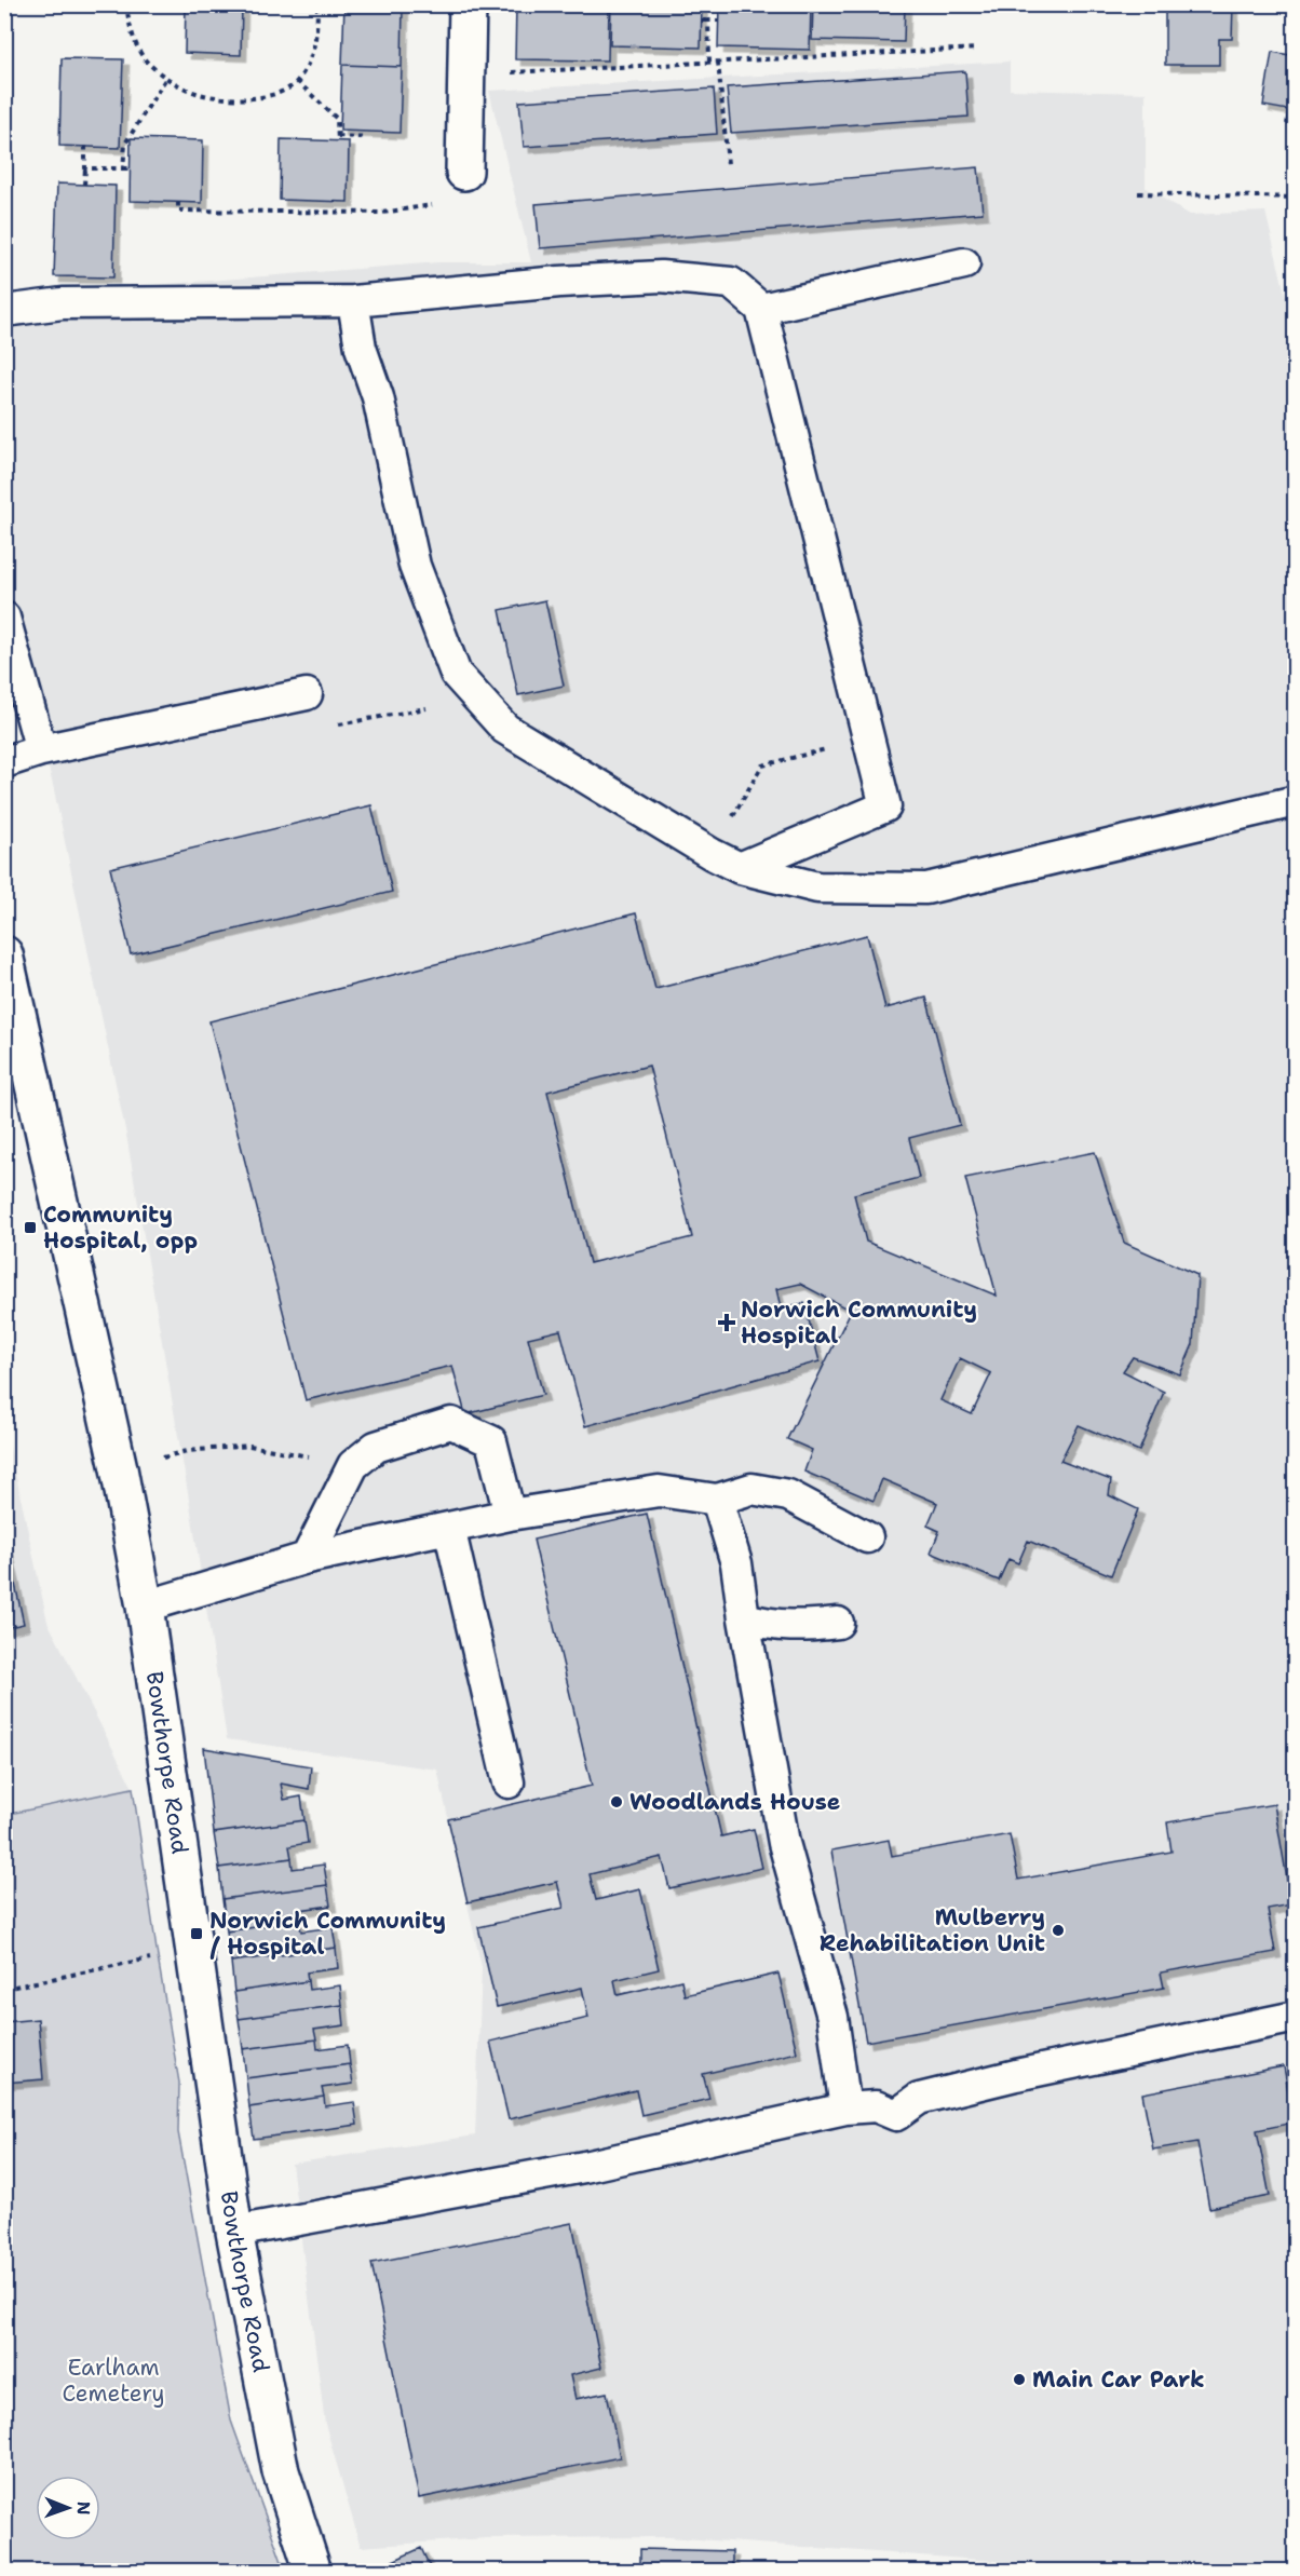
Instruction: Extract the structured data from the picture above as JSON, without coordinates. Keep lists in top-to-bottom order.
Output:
{
  "streets": {
    "street": ["Bowthorpe Road"]
  },
  "parks": ["Earlham Cemetery"],
  "places": {
    "transit": ["Community Hospital, opp", "Norwich Community / Hospital"],
    "health": ["Norwich Community Hospital"],
    "other": ["Woodlands House", "Mulberry Rehabilitation Unit", "Main Car Park"]
  },
  "north": "right"
}
